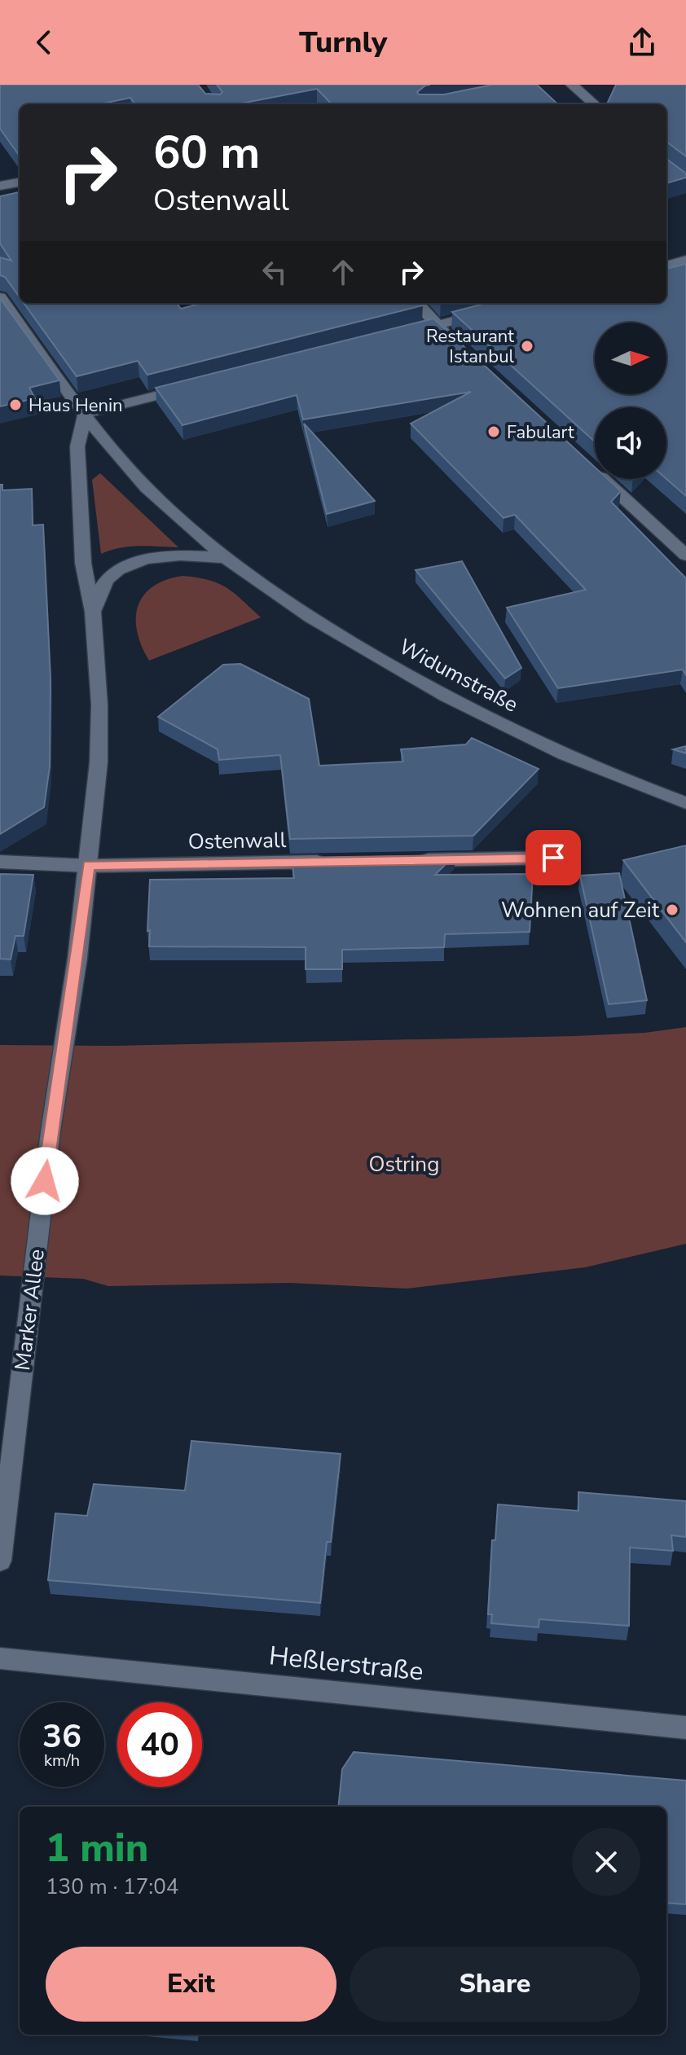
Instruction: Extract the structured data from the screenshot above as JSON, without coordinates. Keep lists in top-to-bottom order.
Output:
{
  "streets": {
    "street": [
      "Widumstraße",
      "Ostenwall",
      "Marker Allee",
      "Heßlerstraße"
    ]
  },
  "crossings": [
    ["Ostenwall", "Marker Allee"]
  ],
  "parks": ["Ostring"],
  "places": [
    "Restaurant Istanbul",
    "Haus Henin",
    "Fabulart",
    "Wohnen auf Zeit"
  ],
  "north": "right",
  "page": {
    "header": "Turnly",
    "turn": ["60 m", "Ostenwall"],
    "speed": "36 km/h",
    "limit": "40",
    "heading": ["1 min", "130 m · 17:04"],
    "buttons": ["Exit", "Share"]
  }
}
